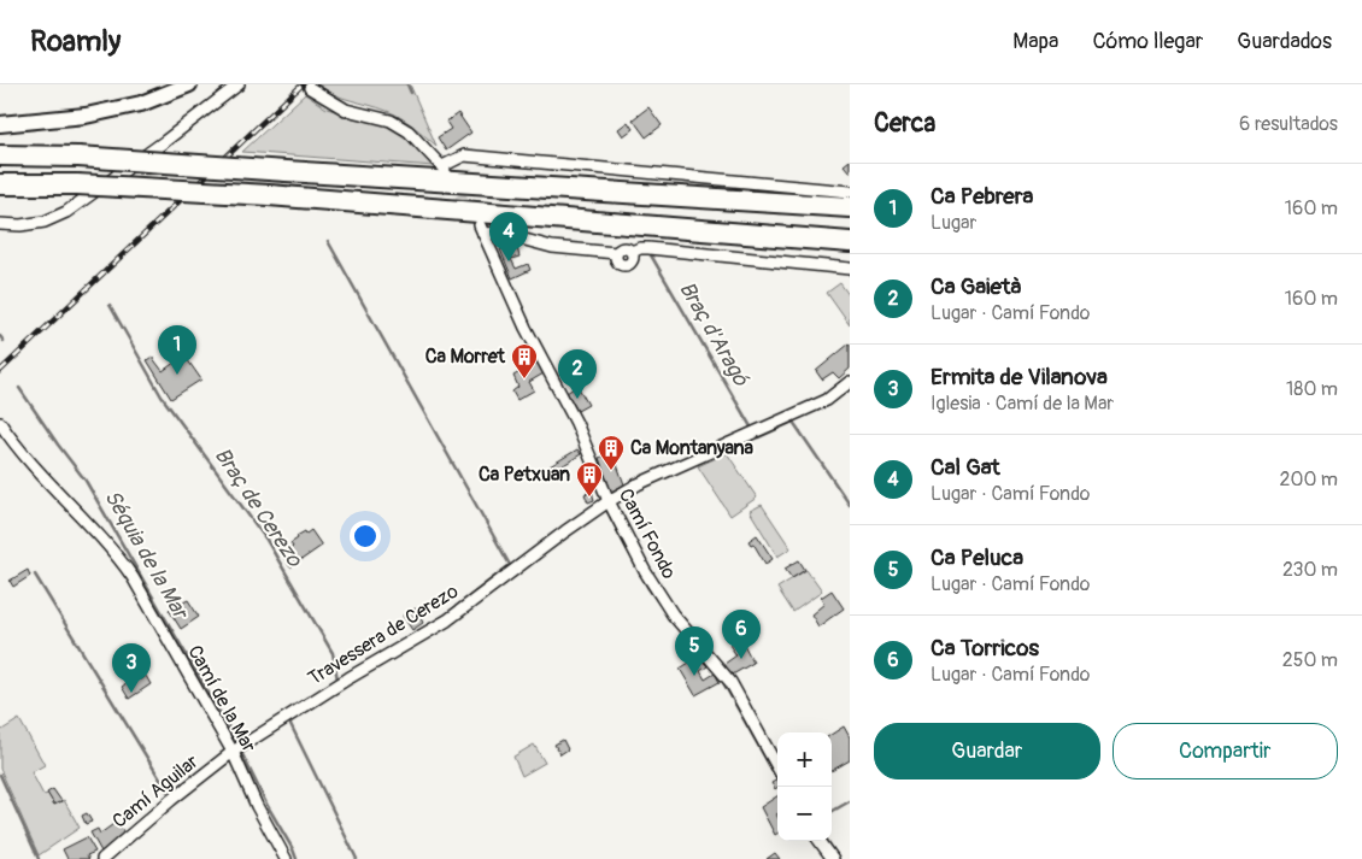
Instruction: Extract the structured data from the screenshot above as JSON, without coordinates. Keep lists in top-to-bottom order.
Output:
{
  "streets": {
    "street": [
      "Camí Fondo",
      "Travessera de Cerezo",
      "Camí de la Mar",
      "Camí Aguilar"
    ]
  },
  "crossings": [
    ["Camí Fondo", "Travessera de Cerezo"],
    ["Travessera de Cerezo", "Camí de la Mar"],
    ["Travessera de Cerezo", "Camí Aguilar"],
    ["Camí de la Mar", "Camí Aguilar"]
  ],
  "water": ["Braç d'Aragó", "Braç de Cerezo", "Séquia de la Mar"],
  "places": {
    "building": ["Ca Morret", "Ca Montanyana", "Ca Petxuan"]
  },
  "page": {
    "header": "Roamly",
    "nav": ["Mapa", "Cómo llegar", "Guardados"],
    "heading": ["Cerca", "6 resultados"],
    "list": [
      {
        "mark": "1",
        "name": "Ca Pebrera",
        "note": "Lugar",
        "value": "160 m"
      },
      {
        "mark": "2",
        "name": "Ca Gaietà",
        "note": "Lugar · Camí Fondo",
        "value": "160 m"
      },
      {
        "mark": "3",
        "name": "Ermita de Vilanova",
        "note": "Iglesia · Camí de la Mar",
        "value": "180 m"
      },
      {
        "mark": "4",
        "name": "Cal Gat",
        "note": "Lugar · Camí Fondo",
        "value": "200 m"
      },
      {
        "mark": "5",
        "name": "Ca Peluca",
        "note": "Lugar · Camí Fondo",
        "value": "230 m"
      },
      {
        "mark": "6",
        "name": "Ca Torricos",
        "note": "Lugar · Camí Fondo",
        "value": "250 m"
      }
    ],
    "pins": [
      "4",
      "1",
      "2",
      "6",
      "5",
      "3"
    ],
    "buttons": ["Guardar", "Compartir"],
    "map_buttons": ["+", "−"]
  }
}
